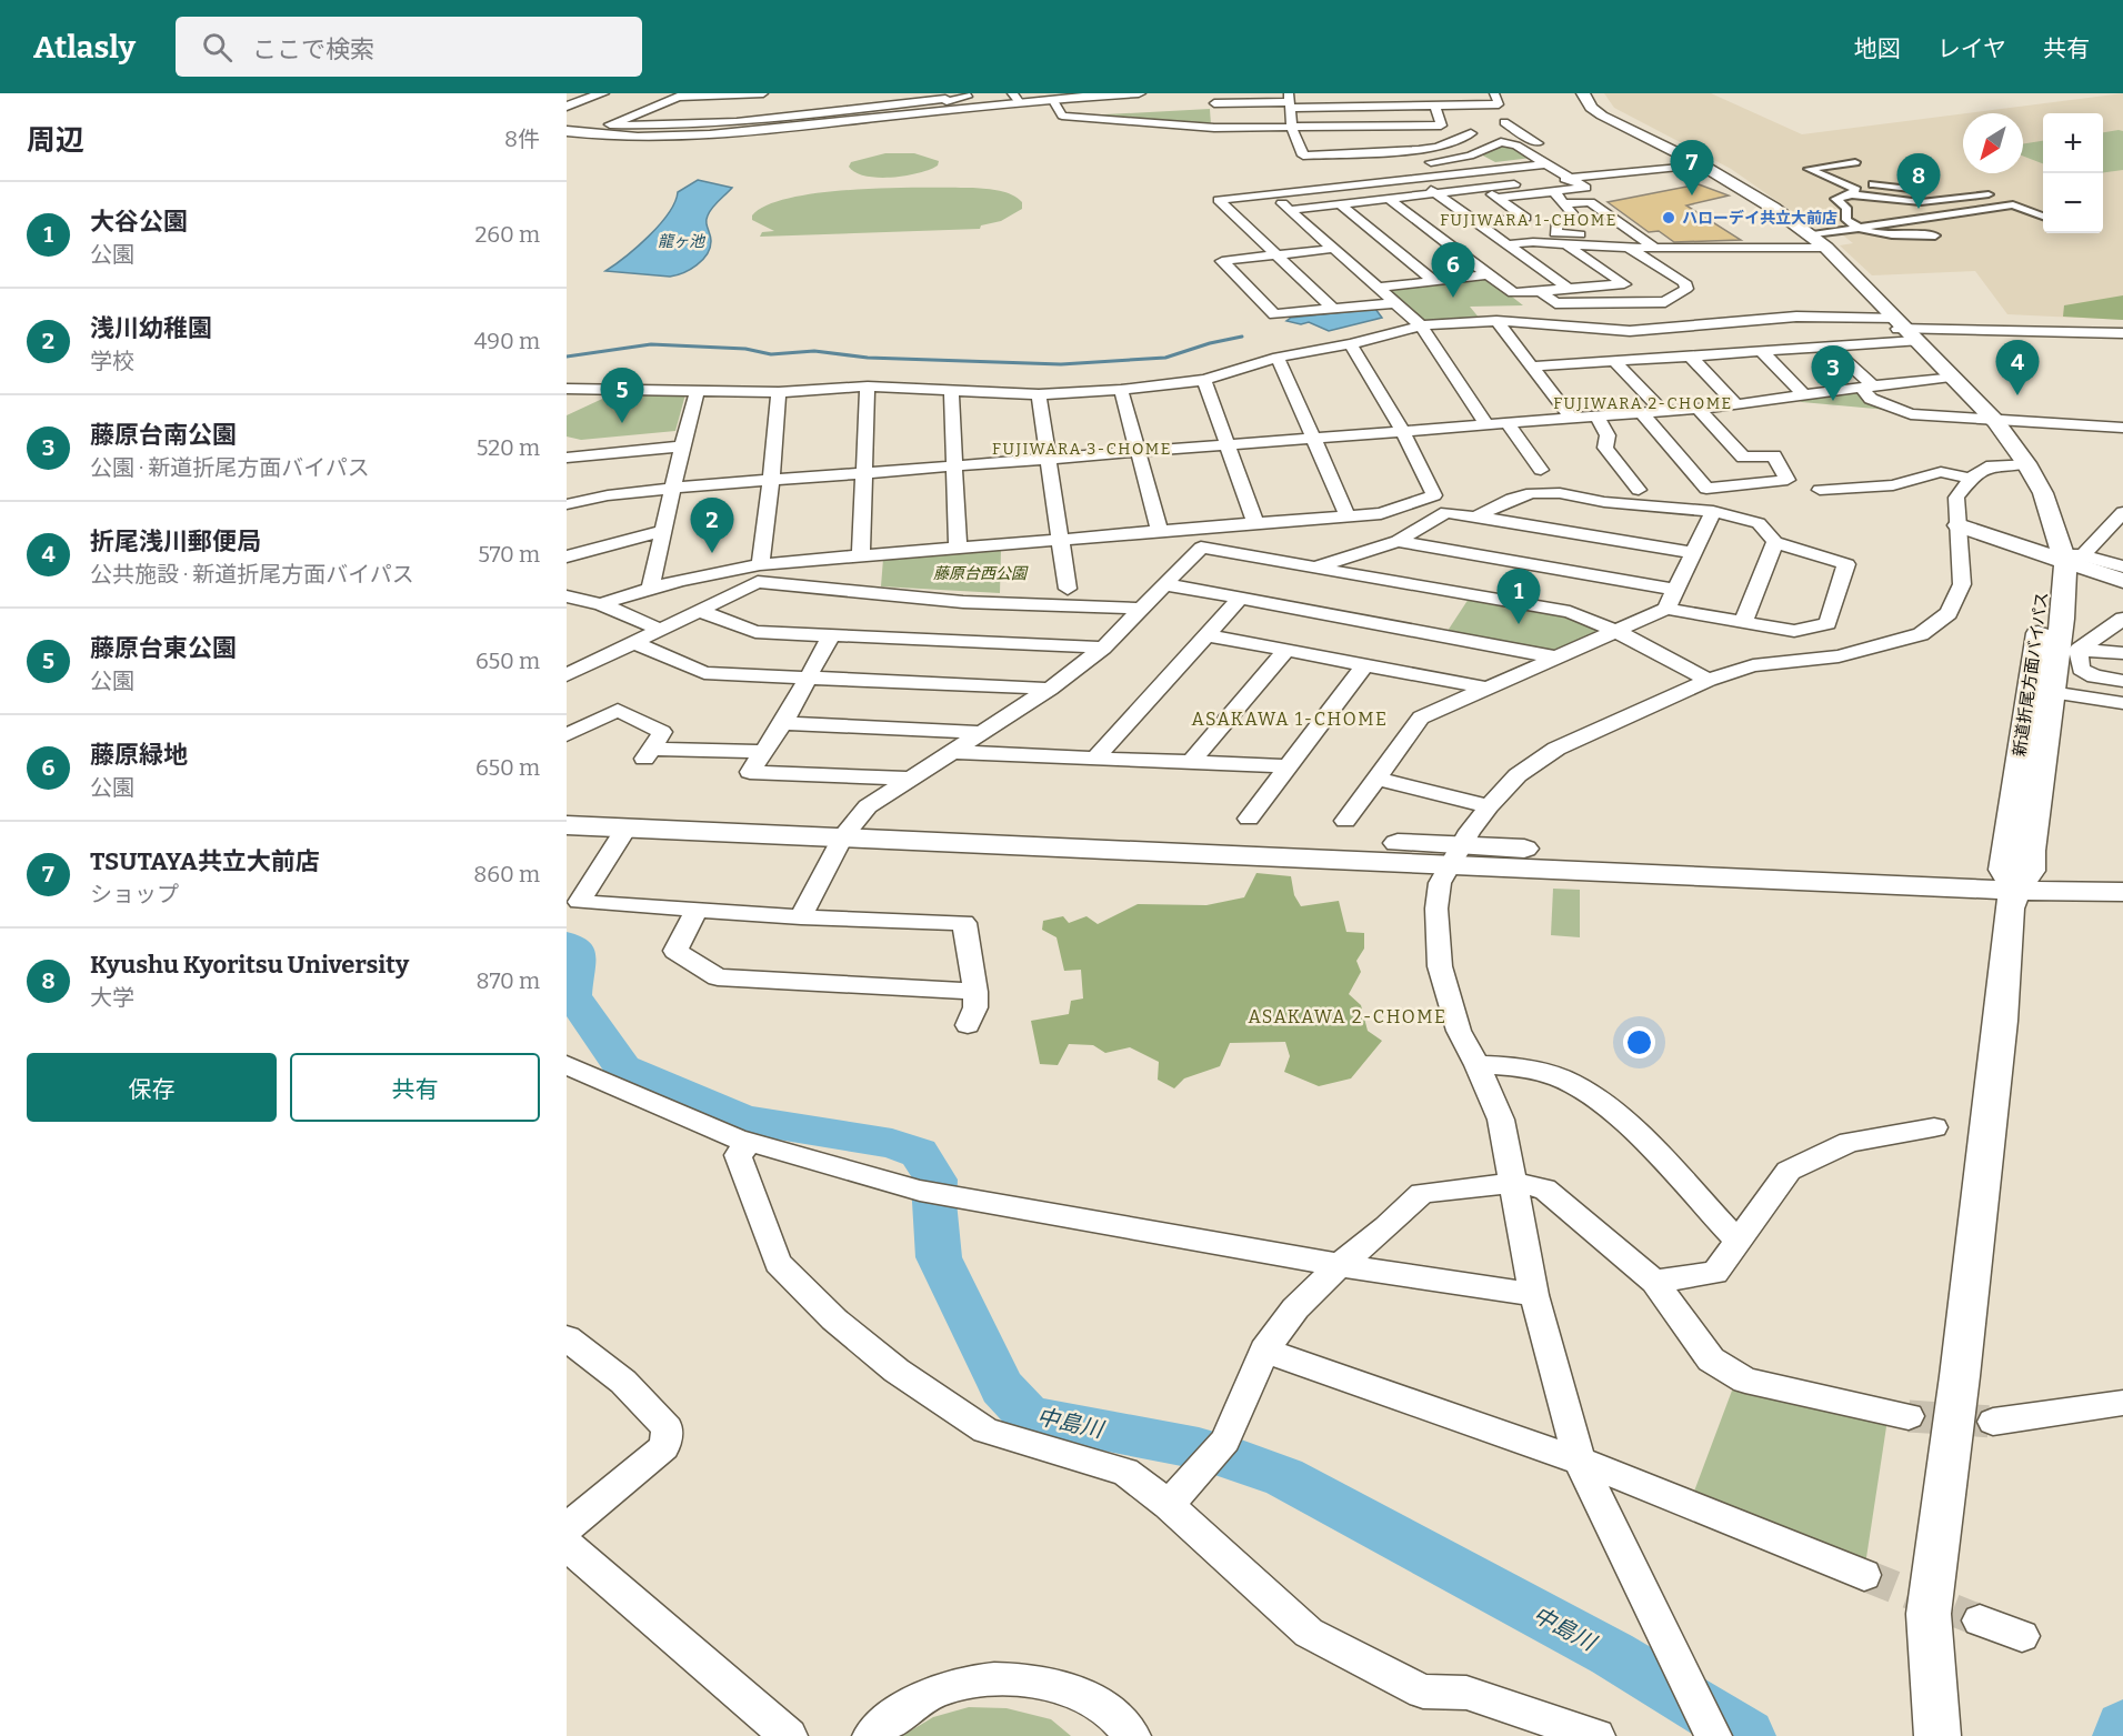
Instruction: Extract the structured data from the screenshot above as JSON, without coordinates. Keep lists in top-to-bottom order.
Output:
{
  "streets": {
    "street": ["新道折尾方面バイパス"]
  },
  "districts": [
    "FUJIWARA 1-CHOME",
    "FUJIWARA 2-CHOME",
    "FUJIWARA 3-CHOME",
    "ASAKAWA 1-CHOME",
    "ASAKAWA 2-CHOME"
  ],
  "water": ["龍ヶ池", "中島川"],
  "parks": ["藤原台西公園"],
  "places": ["ハローデイ共立大前店"],
  "north": "bottom left",
  "page": {
    "header": "Atlasly",
    "search": "ここで検索",
    "nav": ["地図", "レイヤ", "共有"],
    "heading": ["周辺", "8件"],
    "map_buttons": ["+", "−"],
    "pins": [
      "7",
      "8",
      "6",
      "4",
      "3",
      "5",
      "2",
      "1"
    ],
    "list": [
      {
        "mark": "1",
        "name": "大谷公園",
        "note": "公園",
        "value": "260 m"
      },
      {
        "mark": "2",
        "name": "浅川幼稚園",
        "note": "学校",
        "value": "490 m"
      },
      {
        "mark": "3",
        "name": "藤原台南公園",
        "note": "公園 · 新道折尾方面バイパス",
        "value": "520 m"
      },
      {
        "mark": "4",
        "name": "折尾浅川郵便局",
        "note": "公共施設 · 新道折尾方面バイパス",
        "value": "570 m"
      },
      {
        "mark": "5",
        "name": "藤原台東公園",
        "note": "公園",
        "value": "650 m"
      },
      {
        "mark": "6",
        "name": "藤原緑地",
        "note": "公園",
        "value": "650 m"
      },
      {
        "mark": "7",
        "name": "TSUTAYA共立大前店",
        "note": "ショップ",
        "value": "860 m"
      },
      {
        "mark": "8",
        "name": "Kyushu Kyoritsu University",
        "note": "大学",
        "value": "870 m"
      }
    ],
    "buttons": ["保存", "共有"]
  }
}
